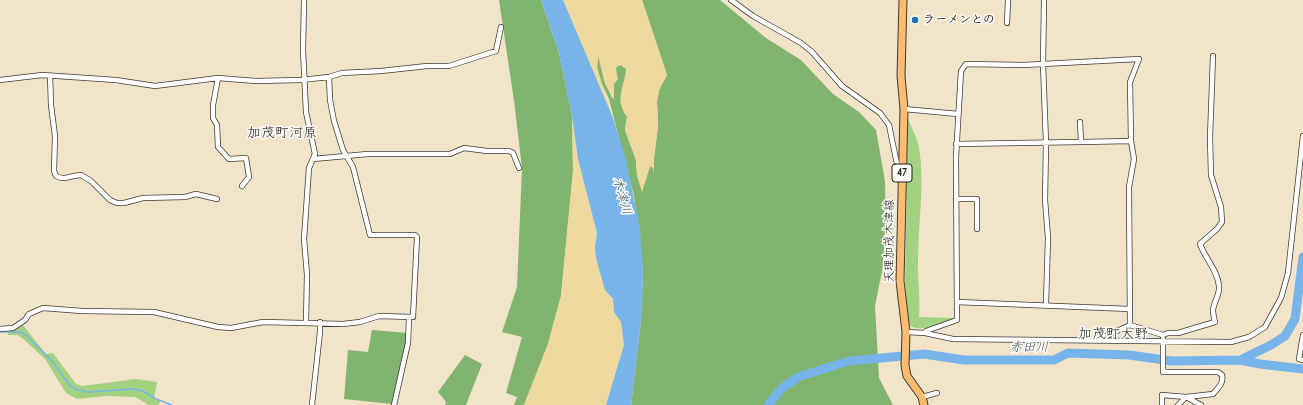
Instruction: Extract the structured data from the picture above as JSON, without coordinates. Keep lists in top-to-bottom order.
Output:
{
  "streets": {
    "main road": ["47", "天理加茂木津線"]
  },
  "districts": ["加茂町河原", "加茂町大野"],
  "water": ["木津川", "赤田川"],
  "places": ["ラーメンとの"]
}
